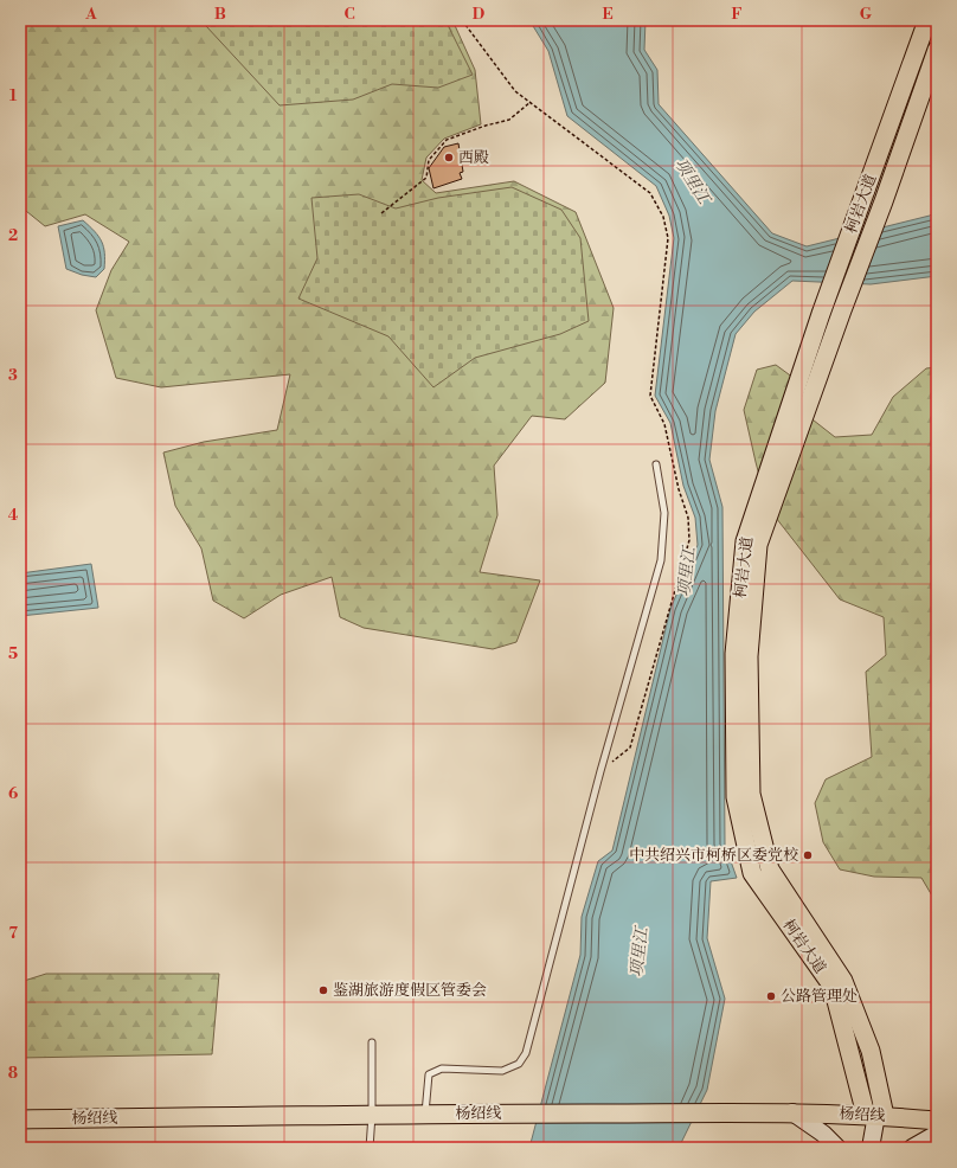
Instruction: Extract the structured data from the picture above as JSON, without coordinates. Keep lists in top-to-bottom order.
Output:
{
  "streets": {
    "main road": ["柯岩大道", "杨绍线"]
  },
  "crossings": [
    ["柯岩大道", "杨绍线"]
  ],
  "water": ["项里江"],
  "places": [
    "西殿",
    "中共绍兴市柯桥区委党校",
    "鉴湖旅游度假区管委会",
    "公路管理处"
  ],
  "grid": {
    "columns": [
      "A",
      "B",
      "C",
      "D",
      "E",
      "F",
      "G"
    ],
    "rows": [
      "1",
      "2",
      "3",
      "4",
      "5",
      "6",
      "7",
      "8"
    ]
  }
}
